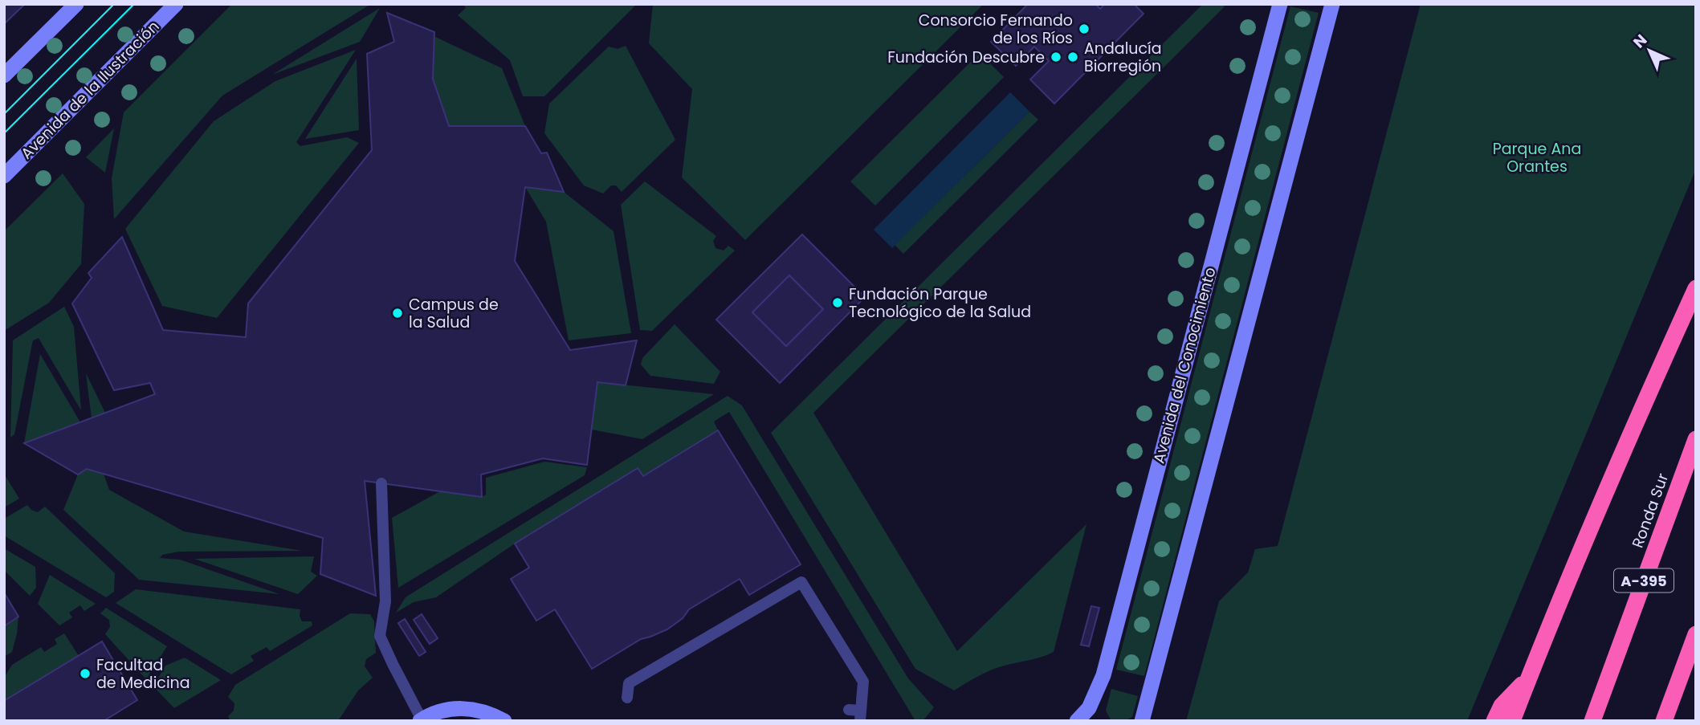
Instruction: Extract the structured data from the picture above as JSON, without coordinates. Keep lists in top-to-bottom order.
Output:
{
  "streets": {
    "highway": ["Ronda Sur", "A-395"],
    "main road": ["Avenida de la Ilustración", "Avenida del Conocimiento"]
  },
  "parks": ["Parque Ana Orantes"],
  "places": [
    "Consorcio Fernando de los Ríos",
    "Fundación Descubre",
    "Andalucía Biorregión",
    "Fundación Parque Tecnológico de la Salud",
    "Campus de la Salud",
    "Facultad de Medicina"
  ],
  "north": "top left"
}
